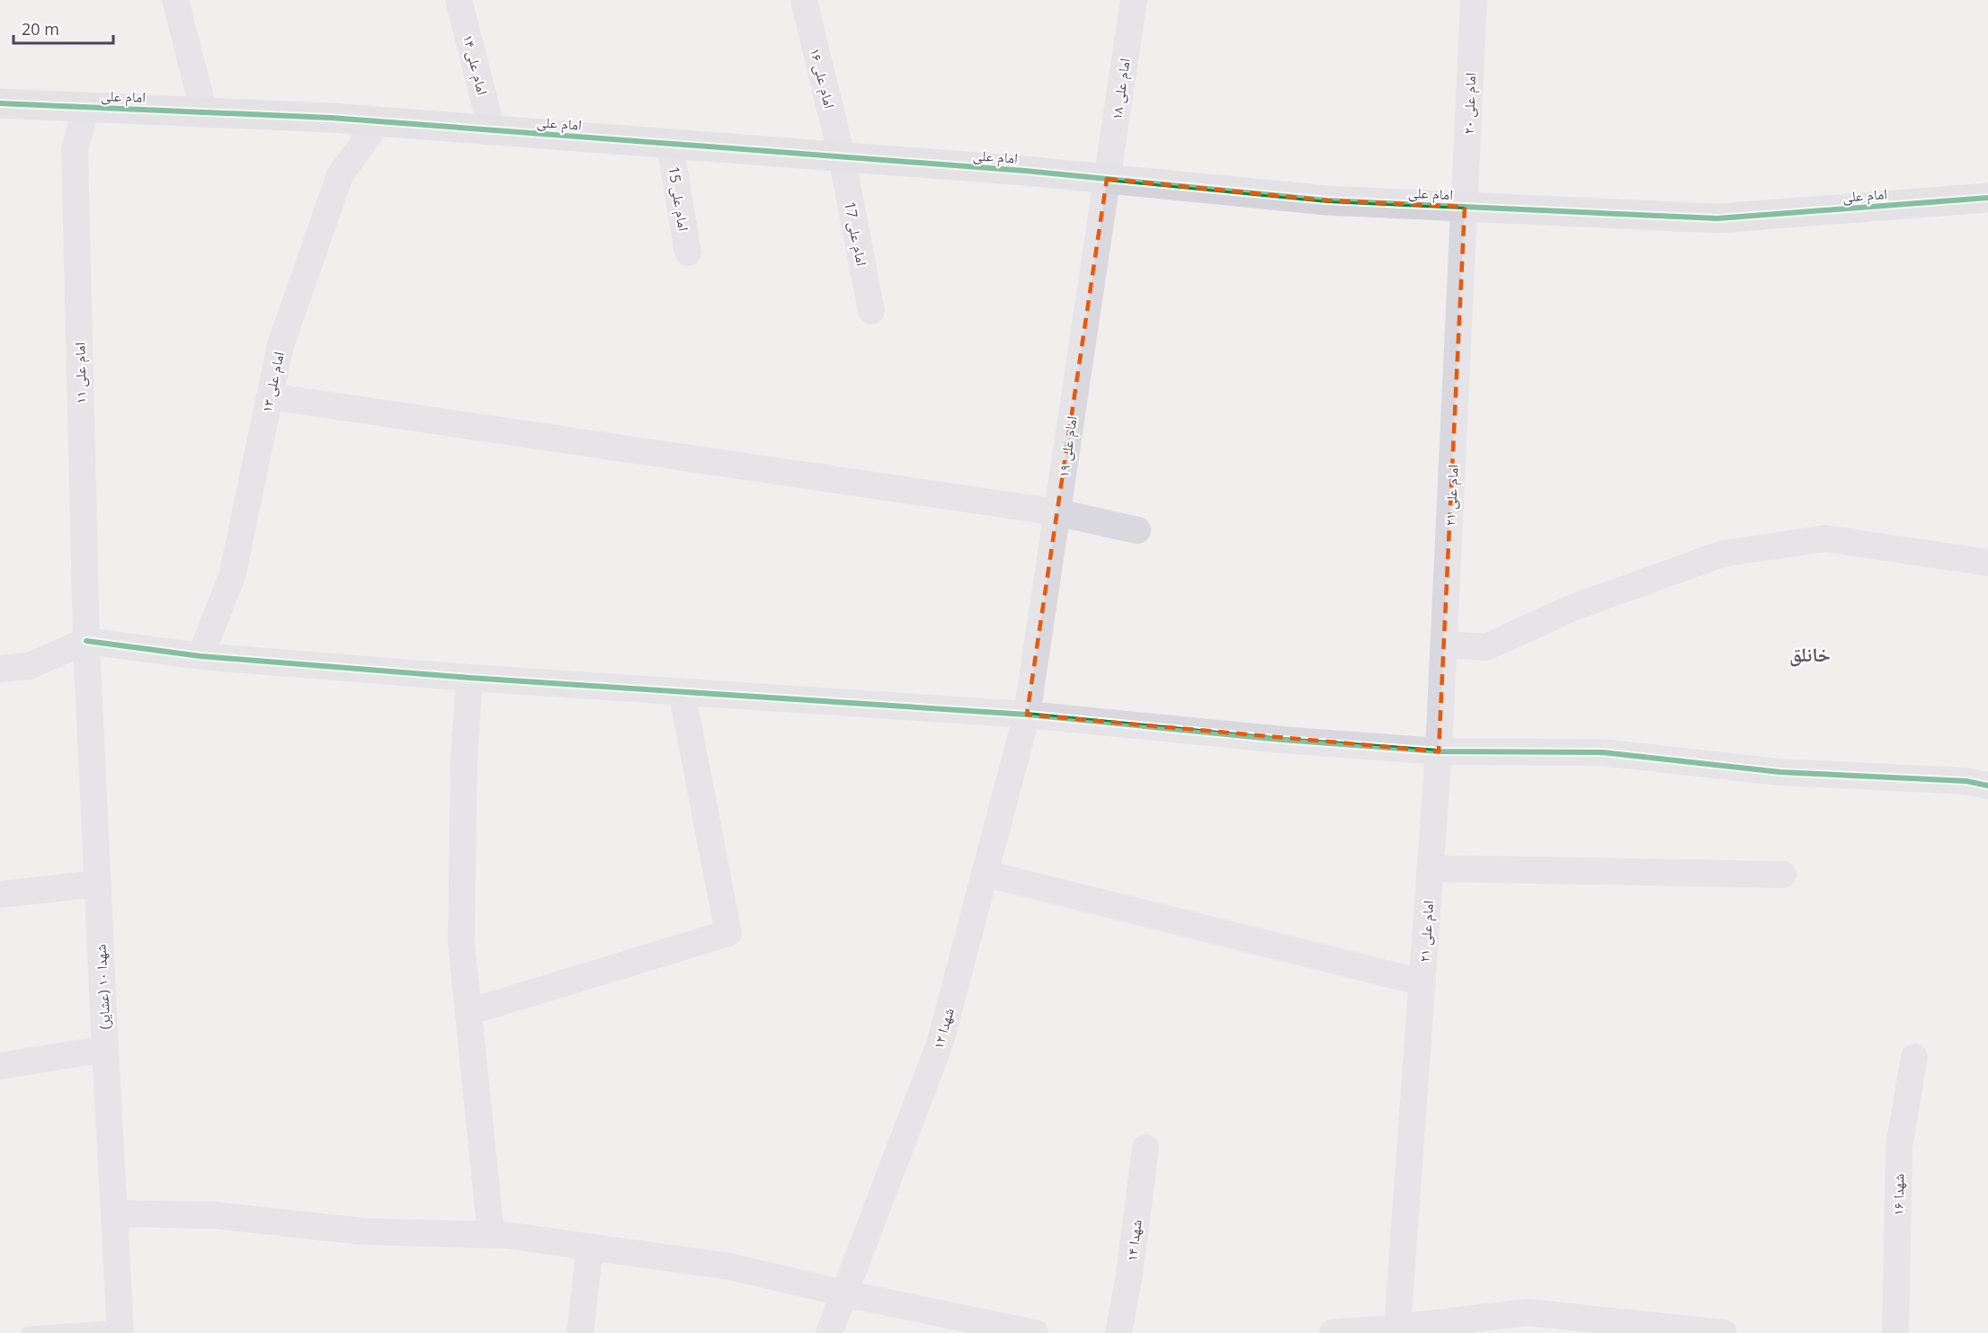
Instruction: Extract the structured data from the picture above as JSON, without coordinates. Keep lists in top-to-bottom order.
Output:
{
  "streets": {
    "street": [
      "امام علی ۱۴",
      "امام علی ۱۶",
      "امام علی ۱۸",
      "امام علی",
      "امام علی ۲۰",
      "امام علی 15",
      "امام علی 17",
      "امام علی ۱۱",
      "امام علی ۱۳",
      "امام علی ۱۹",
      "امام علی ۲۱",
      "شهدا ۱۰ (عشایر)",
      "شهدا ۱۲",
      "شهدا ۱۶",
      "شهدا ۱۴"
    ]
  },
  "crossings": [
    ["امام علی ۱۴", "امام علی"],
    ["امام علی ۱۶", "امام علی"],
    ["امام علی ۱۶", "امام علی 17"],
    ["امام علی ۱۸", "امام علی"],
    ["امام علی ۱۸", "امام علی ۱۹"],
    ["امام علی", "امام علی ۲۰"],
    ["امام علی", "امام علی 15"],
    ["امام علی", "امام علی 17"],
    ["امام علی", "امام علی ۱۱"],
    ["امام علی", "امام علی ۱۳"],
    ["امام علی", "امام علی ۱۹"],
    ["امام علی", "امام علی ۲۱"],
    ["امام علی ۲۰", "امام علی ۲۱"],
    ["امام علی ۱۱", "شهدا ۱۰ (عشایر)"],
    ["امام علی ۱۹", "شهدا ۱۲"]
  ],
  "districts": ["خانلق"],
  "scale_bar": "20 m"
}
